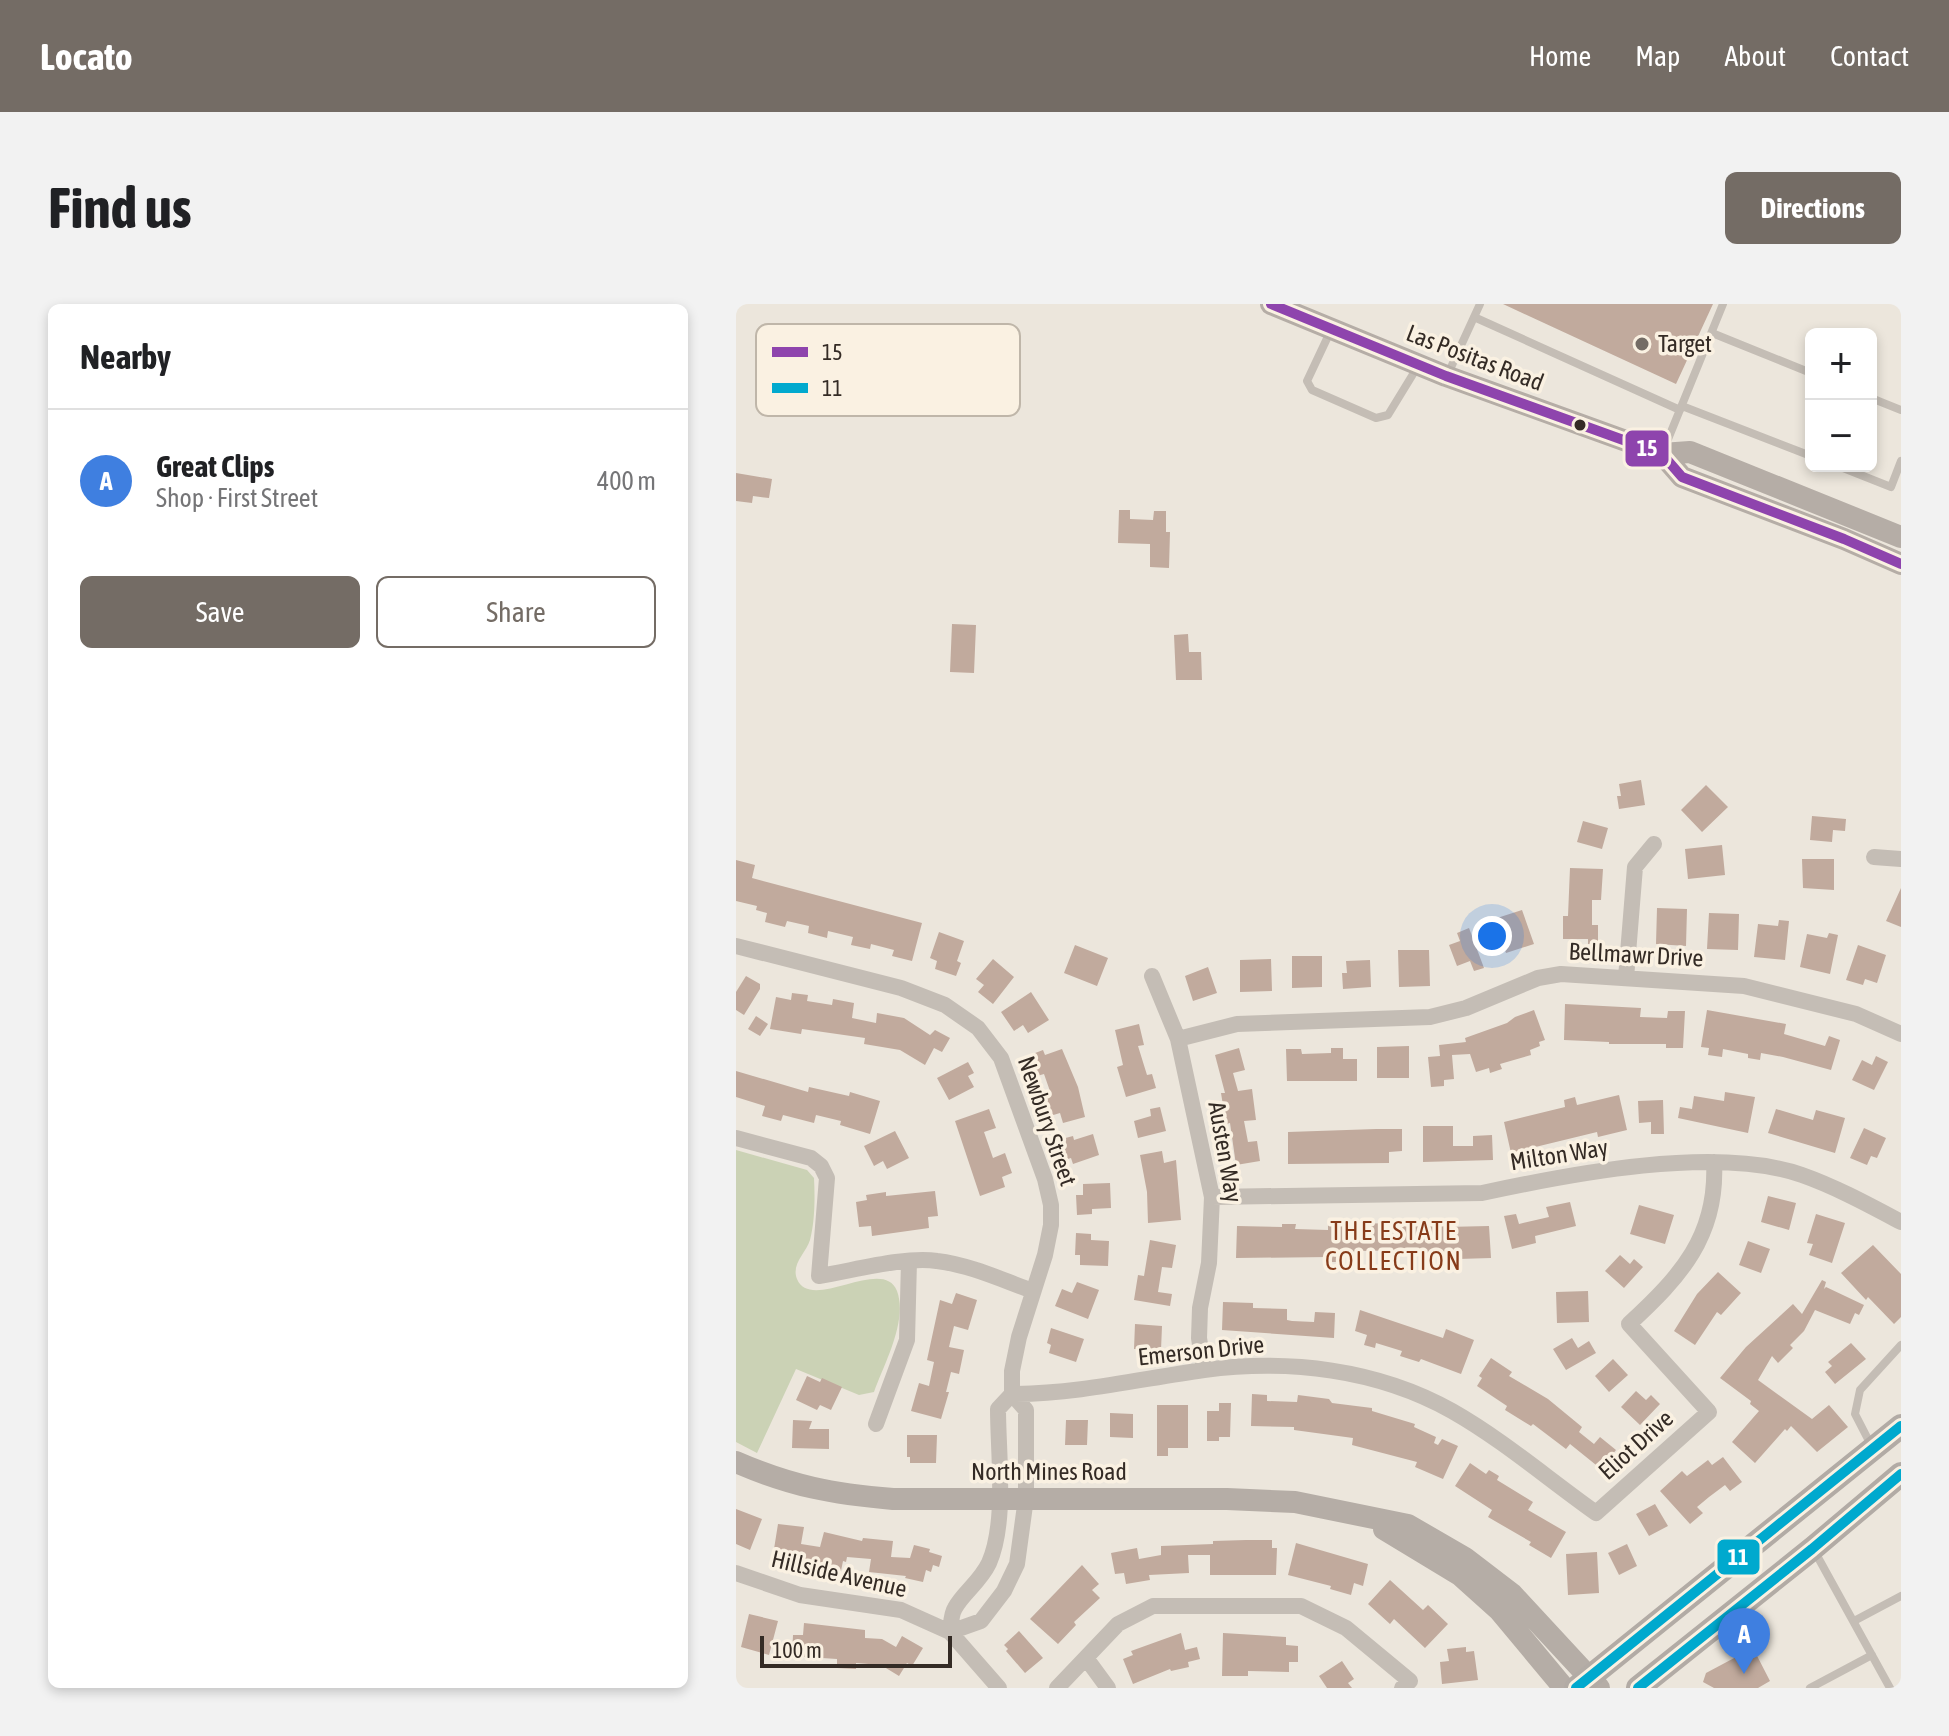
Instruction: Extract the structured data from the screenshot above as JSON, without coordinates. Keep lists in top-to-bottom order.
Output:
{
  "streets": {
    "main road": ["Las Positas Road", "North Mines Road"],
    "street": [
      "Bellmawr Drive",
      "Newbury Street",
      "Austen Way",
      "Milton Way",
      "Emerson Drive",
      "Eliot Drive",
      "Hillside Avenue"
    ]
  },
  "crossings": [
    ["Bellmawr Drive", "Austen Way"],
    ["Newbury Street", "Emerson Drive"],
    ["Newbury Street", "North Mines Road"],
    ["Newbury Street", "Hillside Avenue"],
    ["Austen Way", "Milton Way"],
    ["Austen Way", "Emerson Drive"],
    ["Milton Way", "Eliot Drive"],
    ["Emerson Drive", "Eliot Drive"]
  ],
  "districts": ["THE ESTATE COLLECTION"],
  "places": ["Target"],
  "lines": ["transit line 15", "transit line 11"],
  "legend": ["15", "11"],
  "scale_bar": "100 m",
  "page": {
    "header": "Locato",
    "nav": [
      "Home",
      "Map",
      "About",
      "Contact"
    ],
    "buttons": [
      "Directions",
      ["Save", "Share"]
    ],
    "title": "Find us",
    "heading": "Nearby",
    "map_buttons": ["+", "−"],
    "list": [
      {
        "mark": "A",
        "name": "Great Clips",
        "note": "Shop · First Street",
        "value": "400 m"
      }
    ],
    "pins": "A",
    "scale": "100 m"
  }
}
